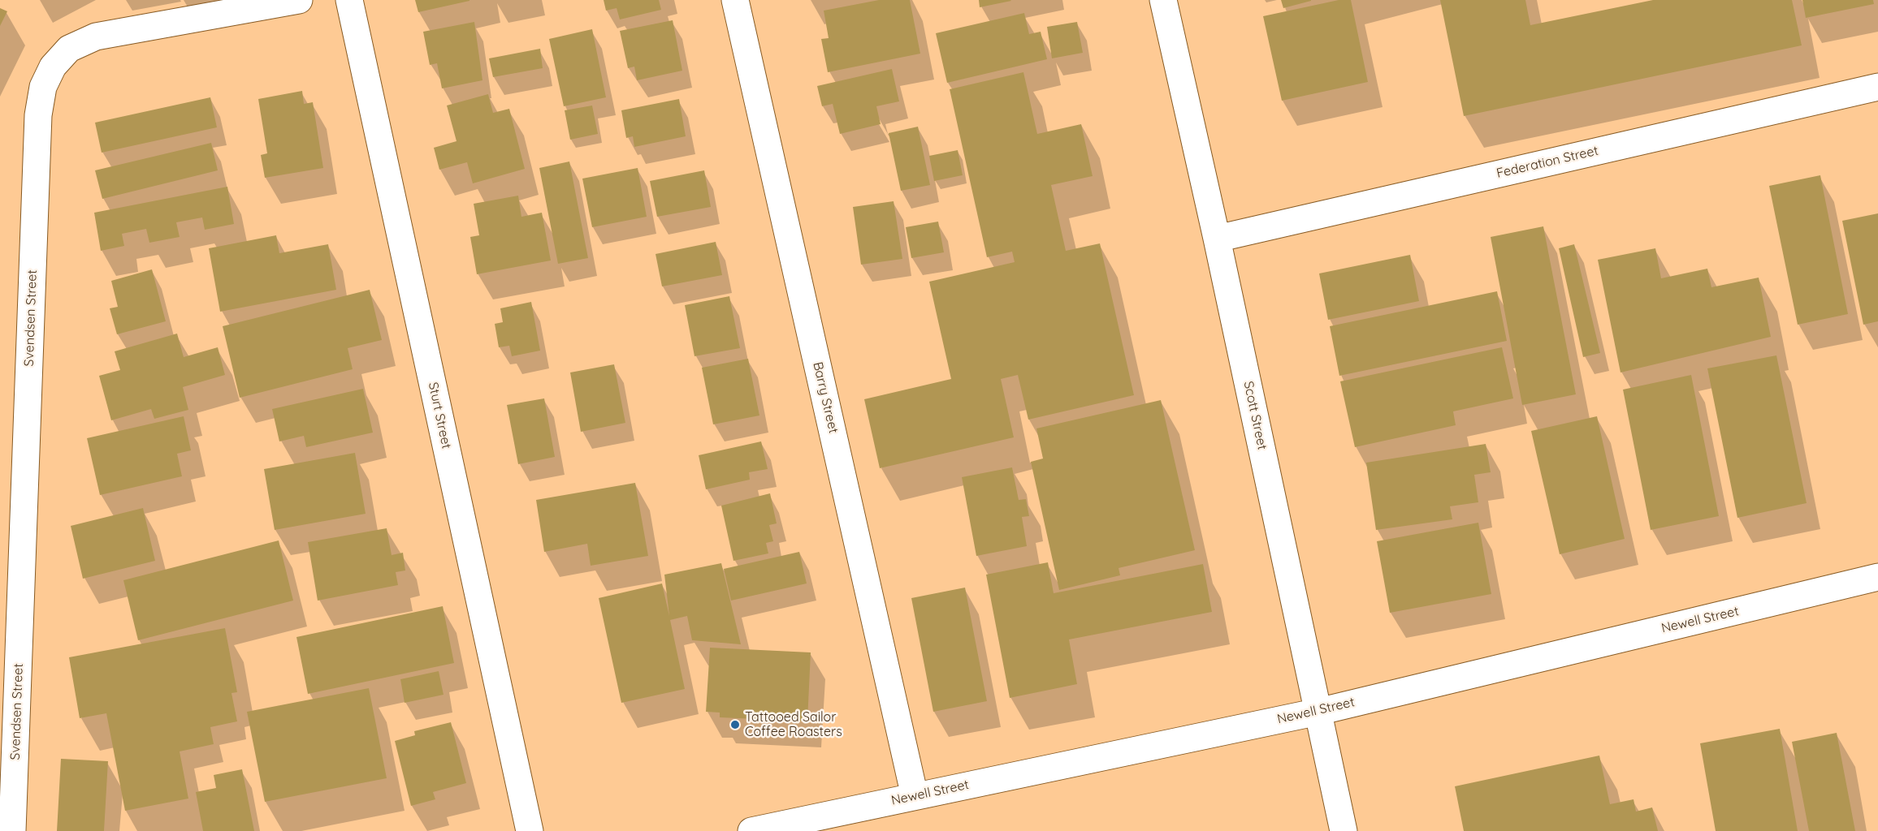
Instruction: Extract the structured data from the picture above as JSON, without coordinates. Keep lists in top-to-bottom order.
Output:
{
  "streets": {
    "street": [
      "Federation Street",
      "Svendsen Street",
      "Barry Street",
      "Sturt Street",
      "Scott Street",
      "Newell Street"
    ]
  },
  "crossings": [
    ["Federation Street", "Scott Street"],
    ["Barry Street", "Newell Street"],
    ["Scott Street", "Newell Street"]
  ],
  "places": ["Tattooed Sailor Coffee Roasters"]
}
